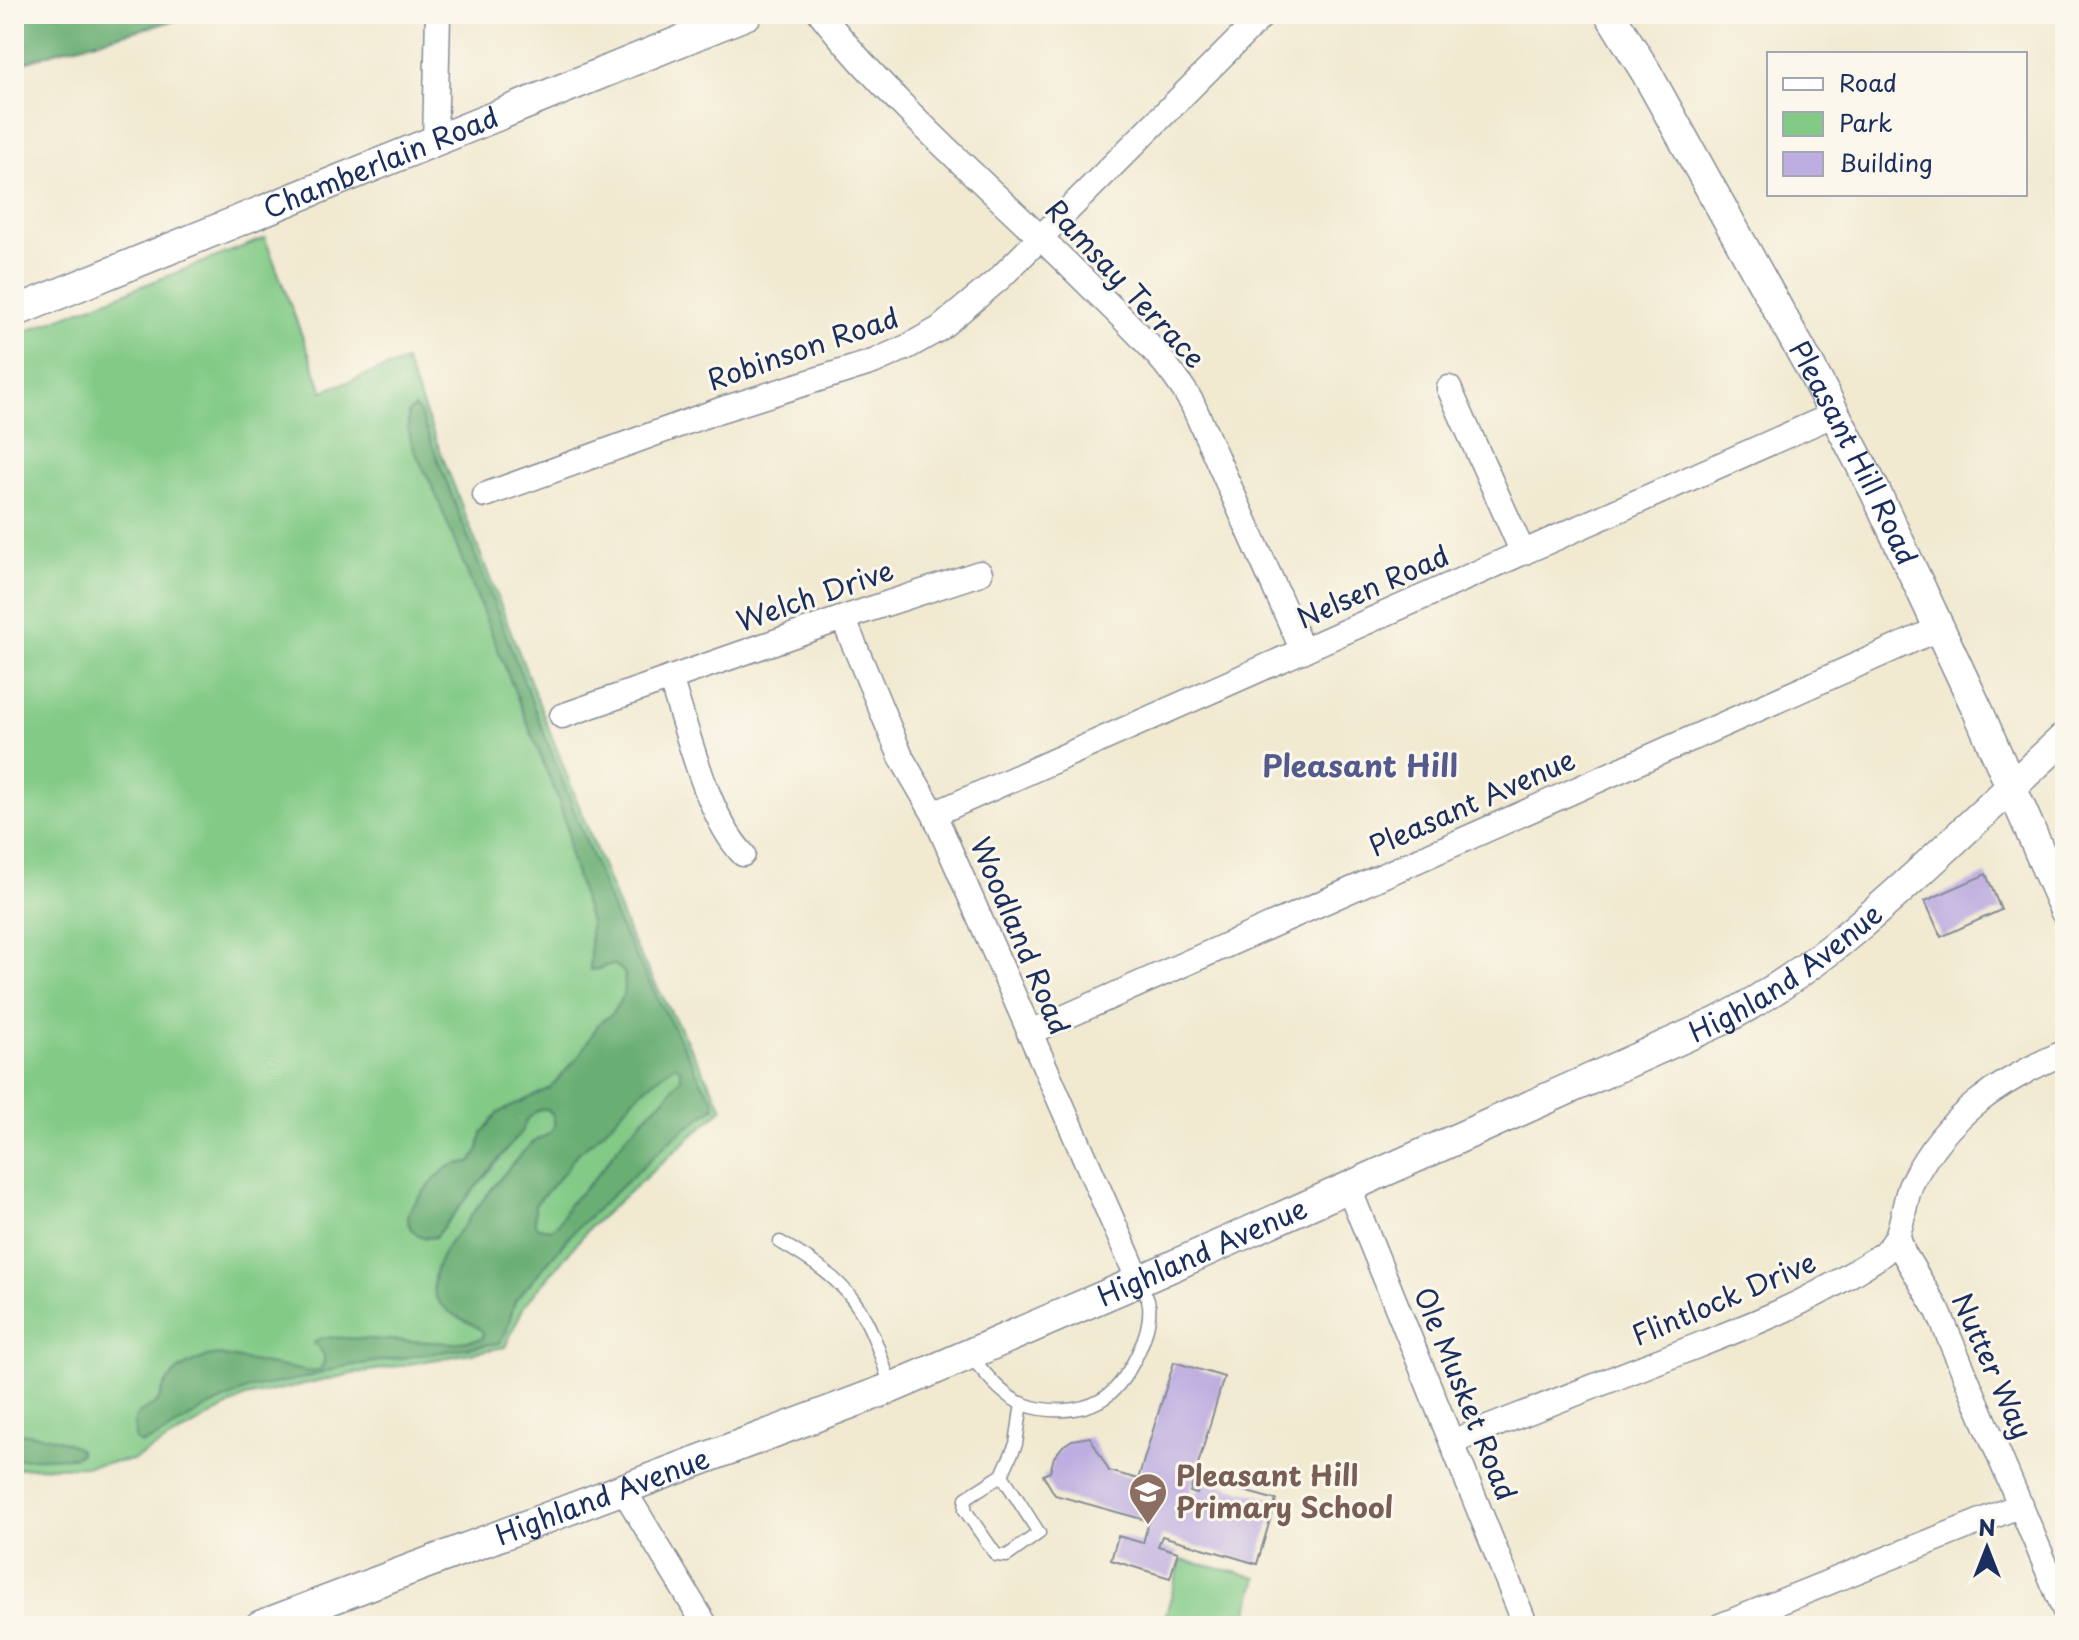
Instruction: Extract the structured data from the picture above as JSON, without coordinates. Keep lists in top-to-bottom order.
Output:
{
  "streets": {
    "street": [
      "Chamberlain Road",
      "Ramsay Terrace",
      "Robinson Road",
      "Pleasant Hill Road",
      "Nelsen Road",
      "Welch Drive",
      "Pleasant Avenue",
      "Woodland Road",
      "Highland Avenue",
      "Flintlock Drive",
      "Nutter Way",
      "Ole Musket Road"
    ]
  },
  "crossings": [
    ["Ramsay Terrace", "Robinson Road"],
    ["Ramsay Terrace", "Nelsen Road"],
    ["Pleasant Hill Road", "Nelsen Road"],
    ["Pleasant Hill Road", "Pleasant Avenue"],
    ["Pleasant Hill Road", "Highland Avenue"],
    ["Nelsen Road", "Woodland Road"],
    ["Welch Drive", "Woodland Road"],
    ["Pleasant Avenue", "Woodland Road"],
    ["Woodland Road", "Highland Avenue"],
    ["Highland Avenue", "Ole Musket Road"],
    ["Flintlock Drive", "Nutter Way"],
    ["Flintlock Drive", "Ole Musket Road"]
  ],
  "districts": ["Pleasant Hill"],
  "places": {
    "school or university": ["Pleasant Hill Primary School"]
  },
  "legend": ["Road", "Park", "Building"],
  "north": "top"
}
